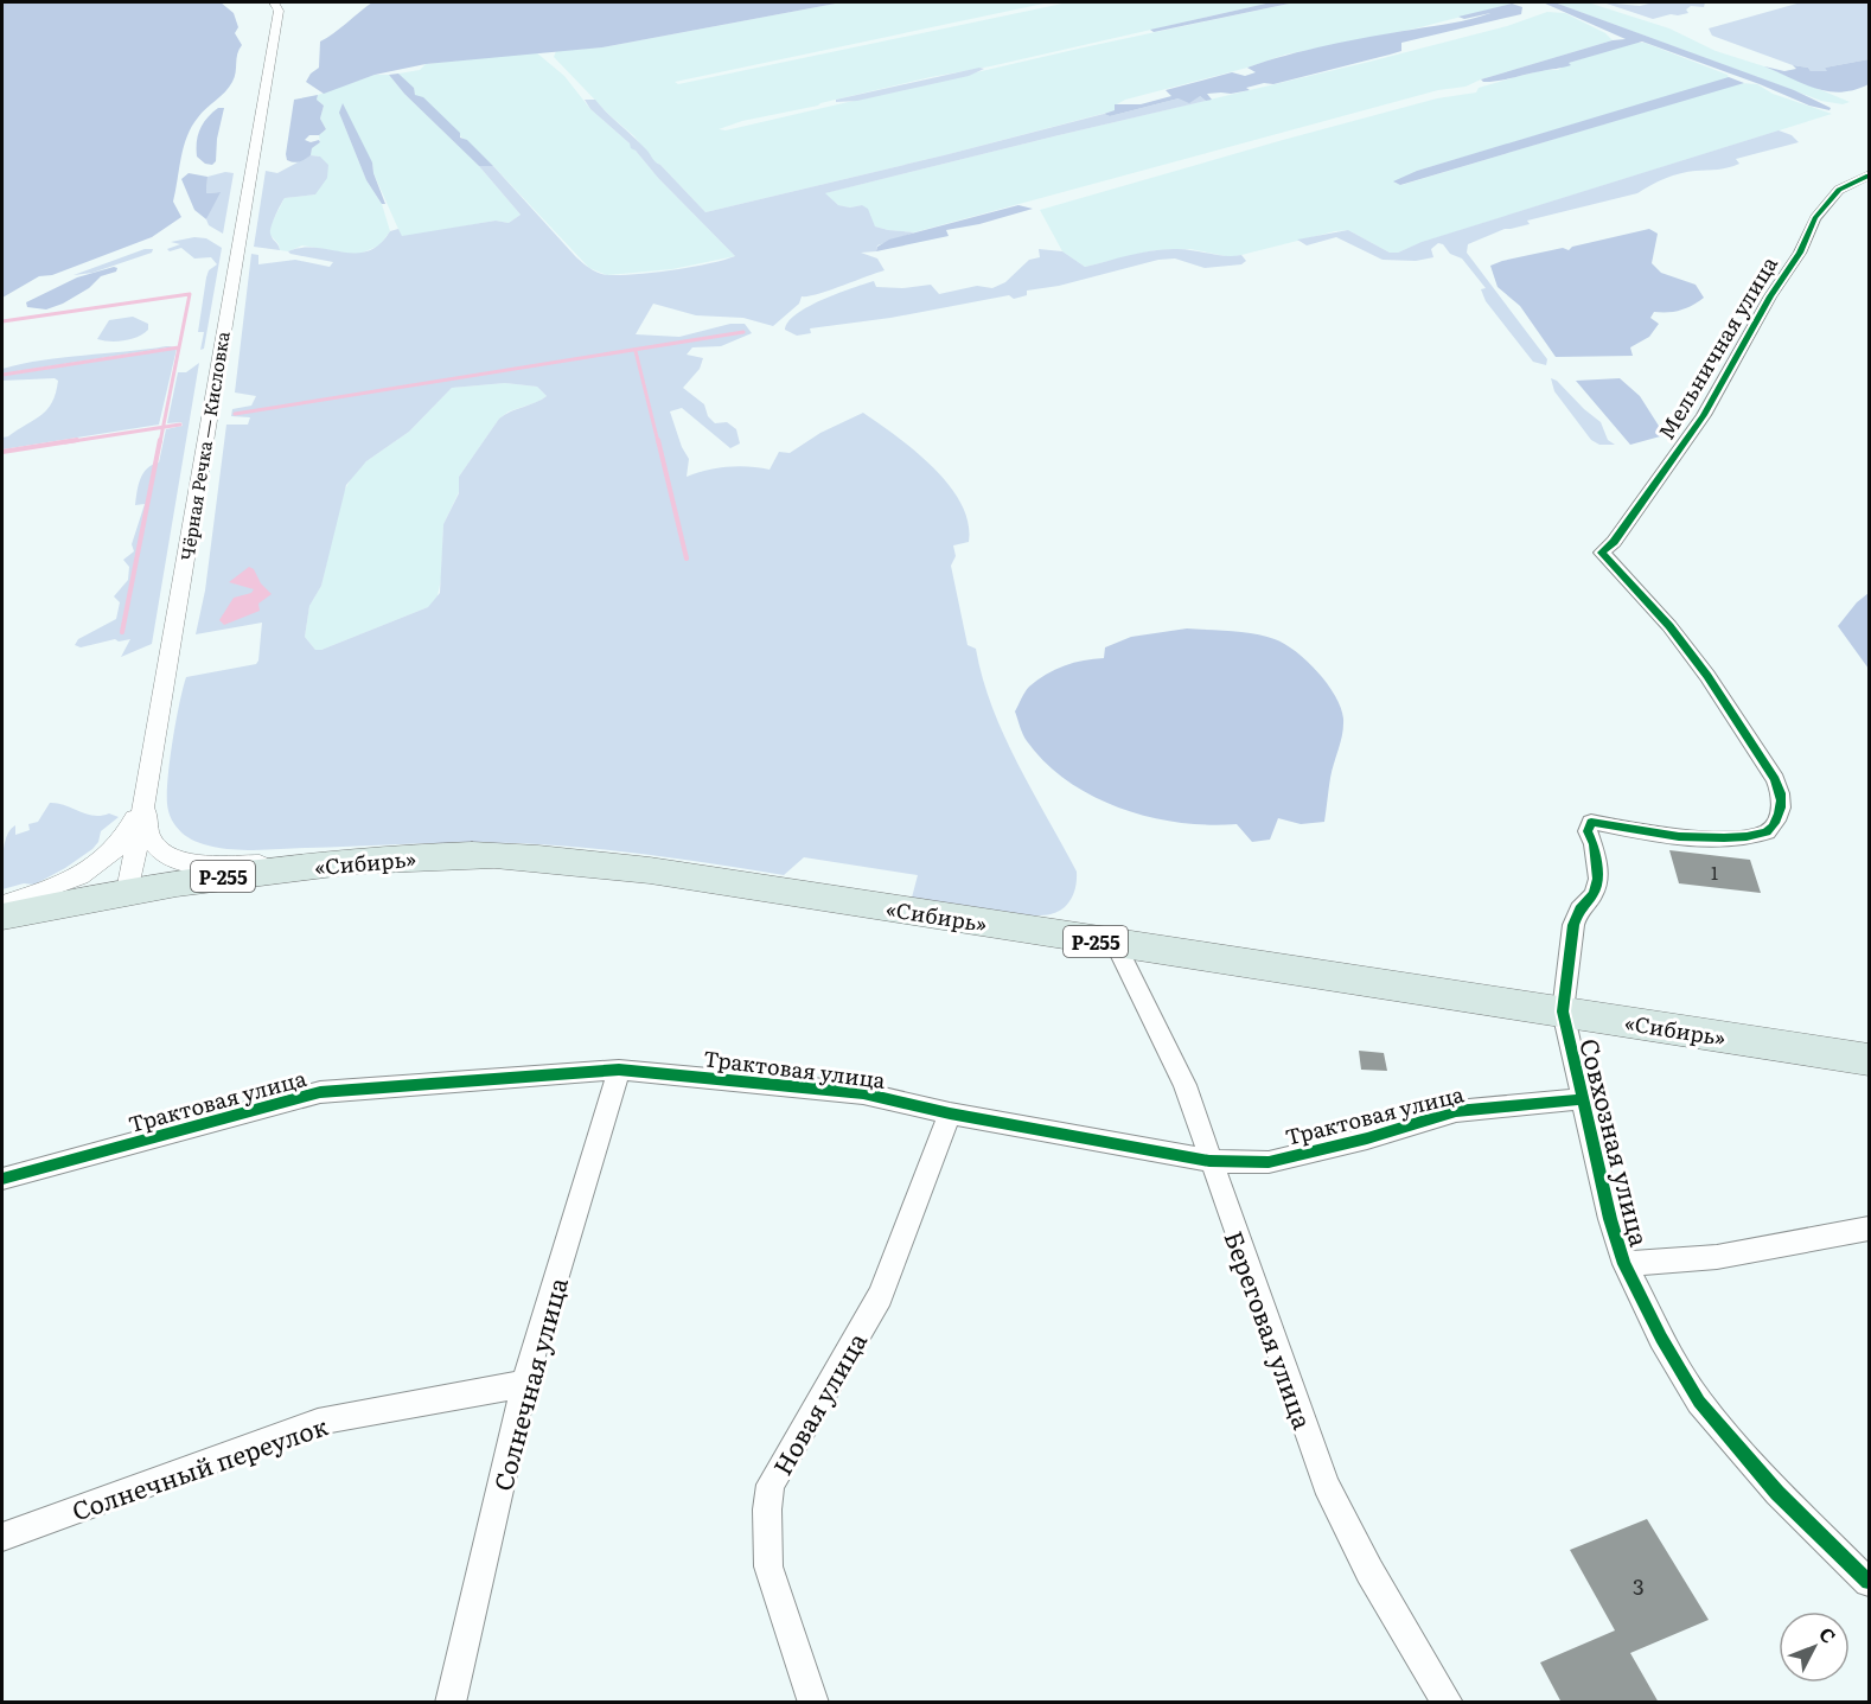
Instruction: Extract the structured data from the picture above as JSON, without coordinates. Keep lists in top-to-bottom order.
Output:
{
  "streets": {
    "highway": ["«Сибирь»", "Р-255"],
    "street": [
      "Мельничная улица",
      "Чёрная Речка — Кисловка",
      "Трактовая улица",
      "Совхозная улица",
      "Береговая улица",
      "Солнечная улица",
      "Новая улица",
      "Солнечный переулок"
    ]
  },
  "crossings": [
    ["Мельничная улица", "«Сибирь»"],
    ["Мельничная улица", "Совхозная улица"],
    ["Чёрная Речка — Кисловка", "«Сибирь»"],
    ["«Сибирь»", "Совхозная улица"],
    ["«Сибирь»", "Береговая улица"],
    ["Трактовая улица", "Совхозная улица"],
    ["Трактовая улица", "Береговая улица"],
    ["Трактовая улица", "Солнечная улица"],
    ["Трактовая улица", "Новая улица"],
    ["Солнечная улица", "Солнечный переулок"]
  ],
  "house_numbers": ["1", "3"],
  "north": "top right"
}
